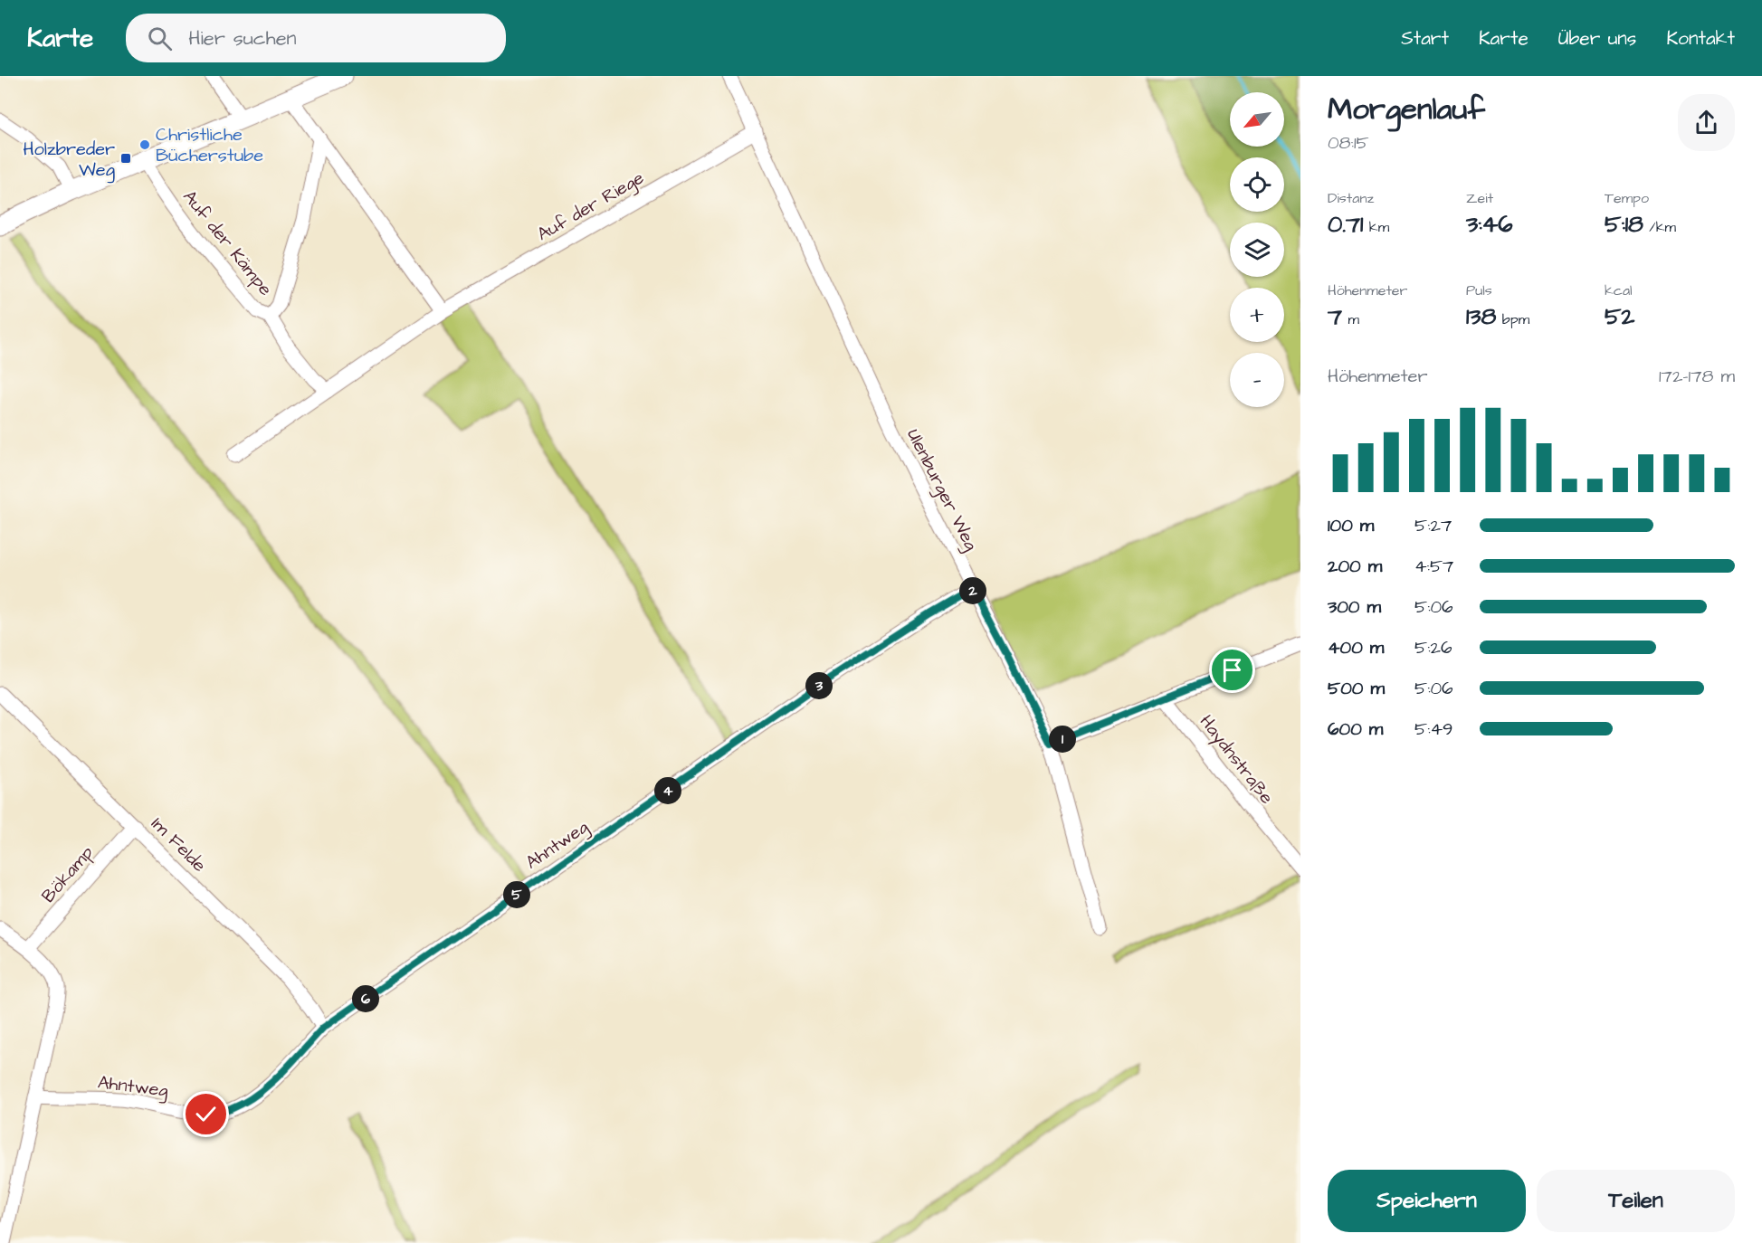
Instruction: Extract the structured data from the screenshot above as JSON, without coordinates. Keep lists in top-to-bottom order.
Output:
{
  "streets": {
    "street": [
      "Auf der Riege",
      "Auf der Kämpe",
      "Ulenburger Weg",
      "Haydnstraße",
      "Im Felde",
      "Ahntweg",
      "Bökamp"
    ]
  },
  "crossings": [
    ["Auf der Riege", "Auf der Kämpe"],
    ["Auf der Riege", "Ulenburger Weg"],
    ["Ulenburger Weg", "Ahntweg"],
    ["Im Felde", "Ahntweg"],
    ["Im Felde", "Bökamp"]
  ],
  "places": {
    "other": ["Christliche Bücherstube"],
    "transit": ["Holzbreder Weg"]
  },
  "north": "bottom left",
  "page": {
    "header": "Karte",
    "search": "Hier suchen",
    "nav": [
      "Start",
      "Karte",
      "Über uns",
      "Kontakt"
    ],
    "heading": ["Morgenlauf", "08:15"],
    "map_buttons": ["+", "−"],
    "stats": [
      ["Distanz", "0.71 km"],
      ["Zeit", "3:46"],
      ["Tempo", "5:18 /km"],
      ["Höhenmeter", "7 m"],
      ["Puls", "138 bpm"],
      ["kcal", "52"]
    ],
    "chart": ["Höhenmeter", "172–178 m"],
    "list": [
      {
        "name": "100 m",
        "note": "5:27"
      },
      {
        "name": "200 m",
        "note": "4:57"
      },
      {
        "name": "300 m",
        "note": "5:06"
      },
      {
        "name": "400 m",
        "note": "5:26"
      },
      {
        "name": "500 m",
        "note": "5:06"
      },
      {
        "name": "600 m",
        "note": "5:49"
      }
    ],
    "pins": [
      "2",
      "3",
      "1",
      "4",
      "5",
      "6"
    ],
    "buttons": ["Speichern", "Teilen"]
  }
}
